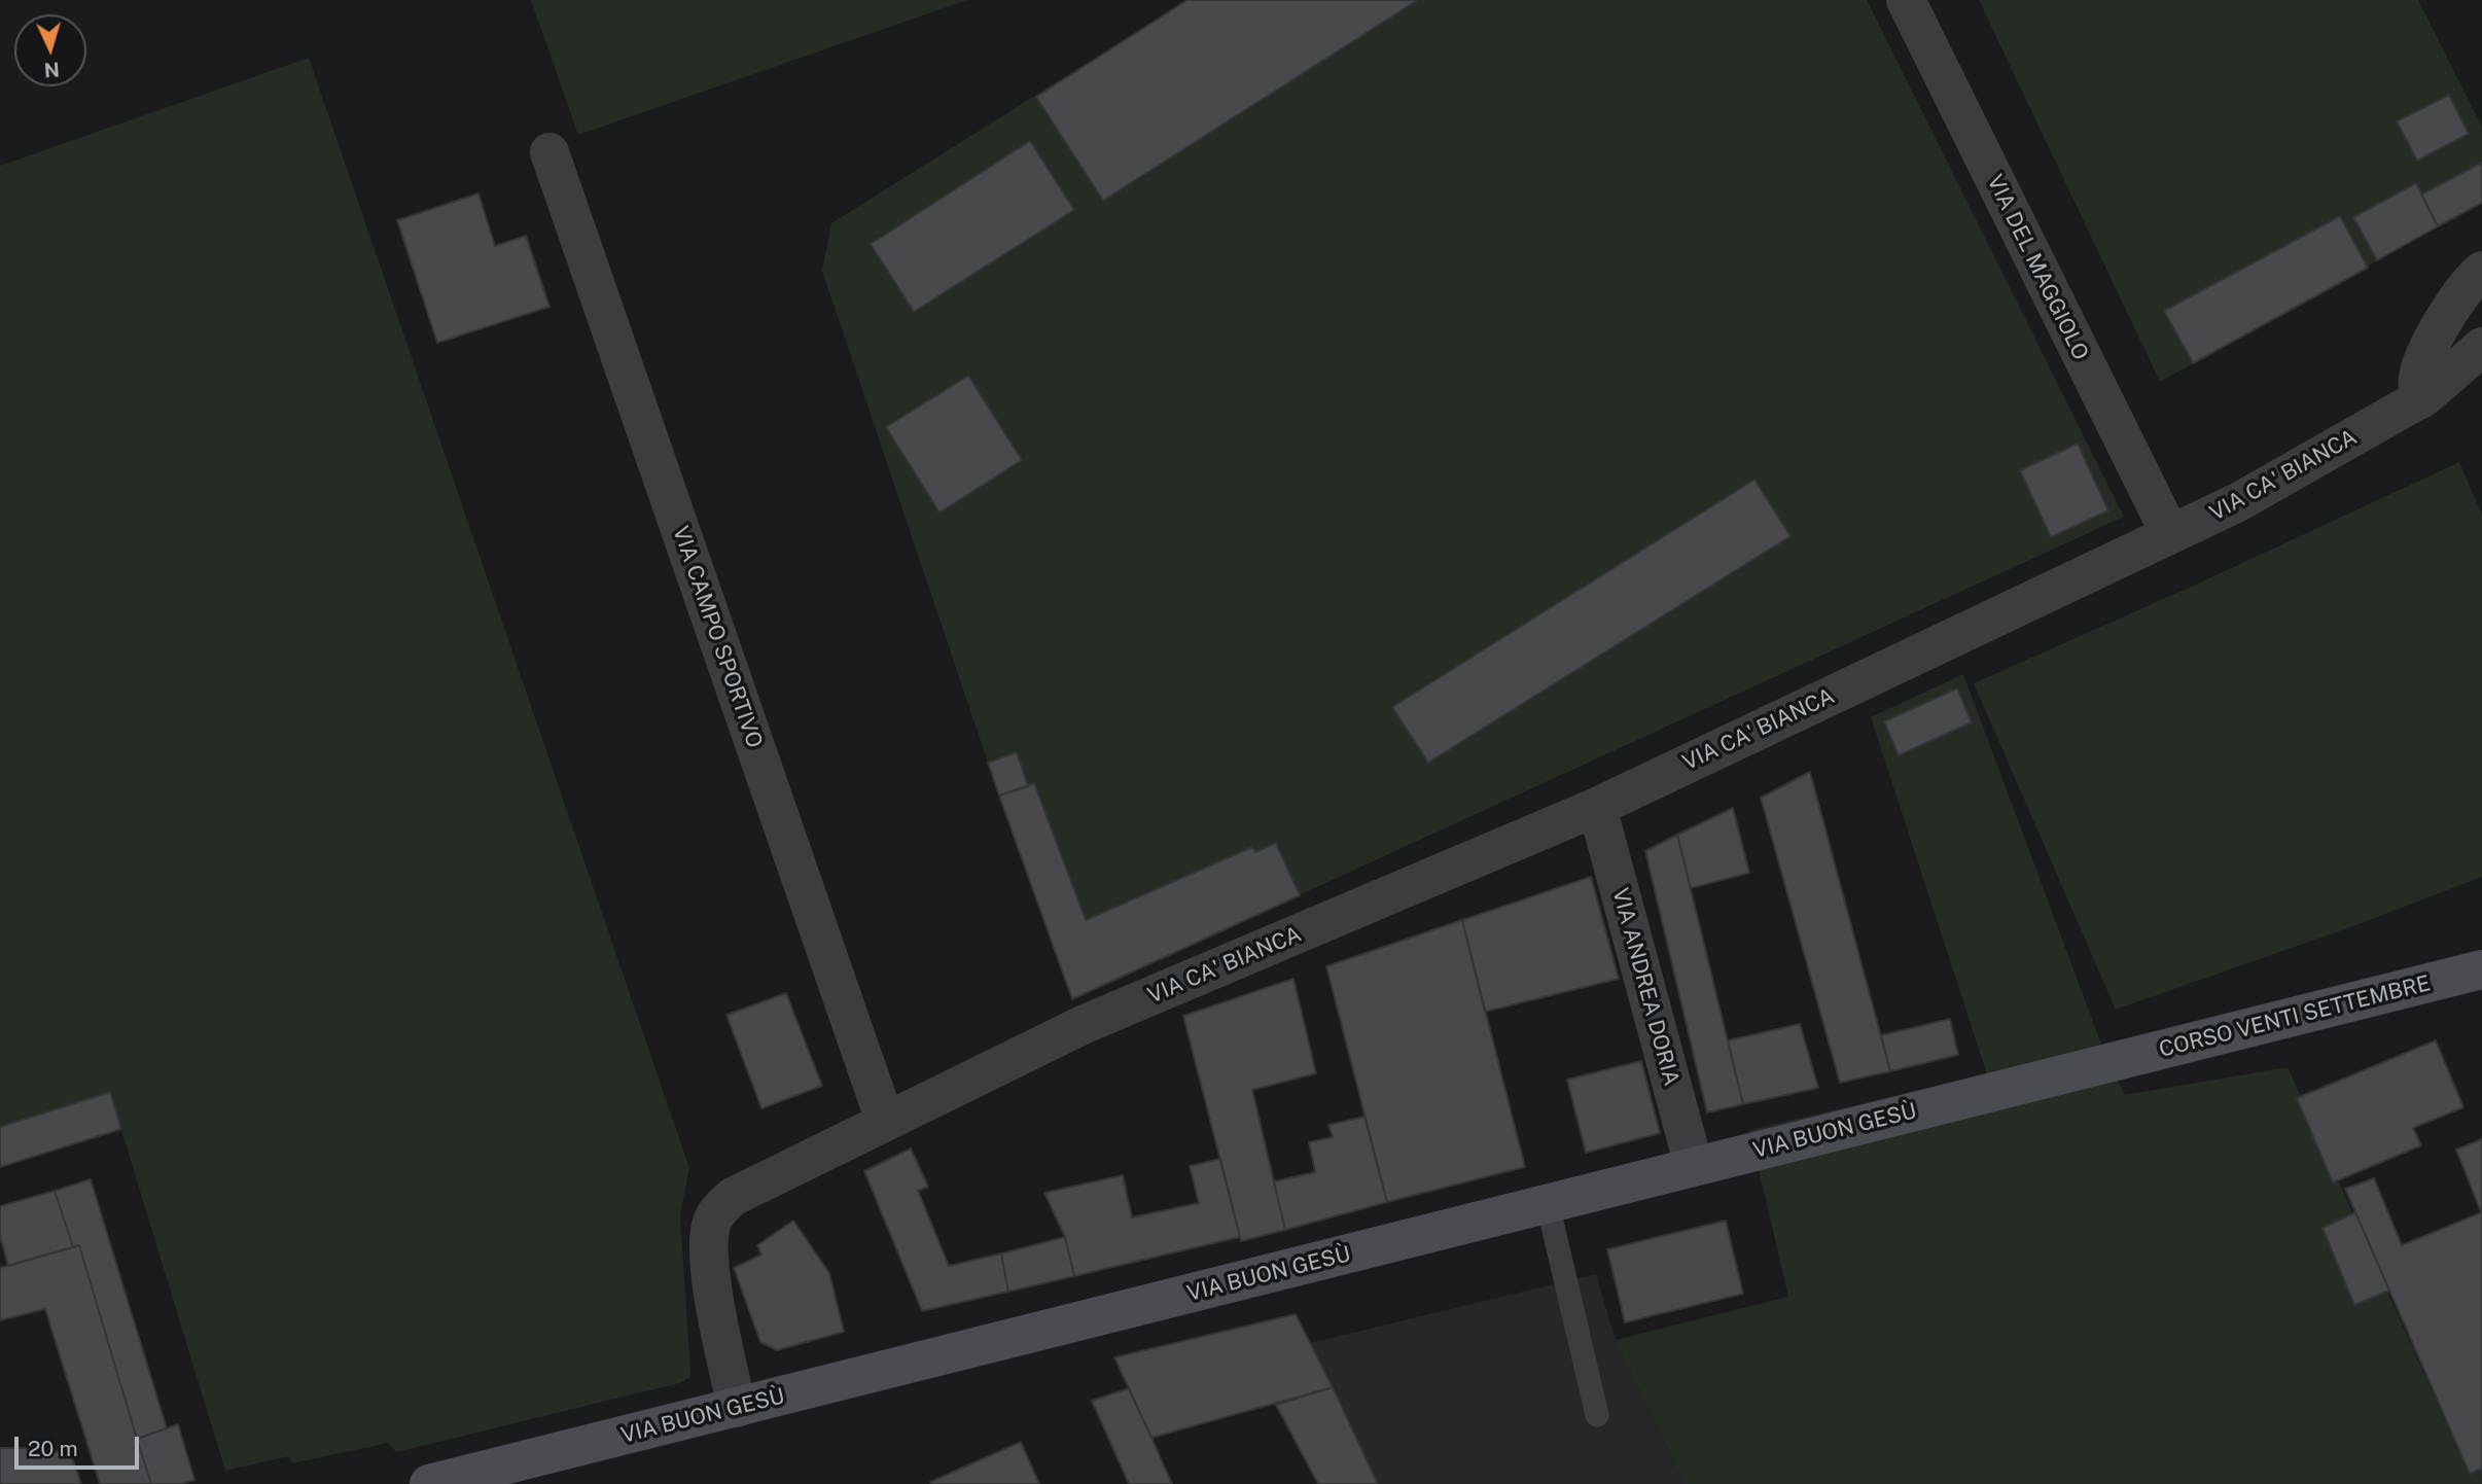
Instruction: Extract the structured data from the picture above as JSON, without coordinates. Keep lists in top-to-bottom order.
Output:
{
  "streets": {
    "street": [
      "VIA DEL MAGGIOLO",
      "VIA CA' BIANCA",
      "VIA CAMPO SPORTIVO",
      "VIA ANDREA DORIA",
      "CORSO VENTI SETTEMBRE",
      "VIA BUON GESÙ"
    ]
  },
  "crossings": [
    ["VIA DEL MAGGIOLO", "VIA CA' BIANCA"],
    ["VIA CA' BIANCA", "VIA CAMPO SPORTIVO"],
    ["VIA CA' BIANCA", "VIA ANDREA DORIA"],
    ["VIA ANDREA DORIA", "VIA BUON GESÙ"],
    ["CORSO VENTI SETTEMBRE", "VIA BUON GESÙ"]
  ],
  "scale_bar": "20 m",
  "north": "bottom"
}
